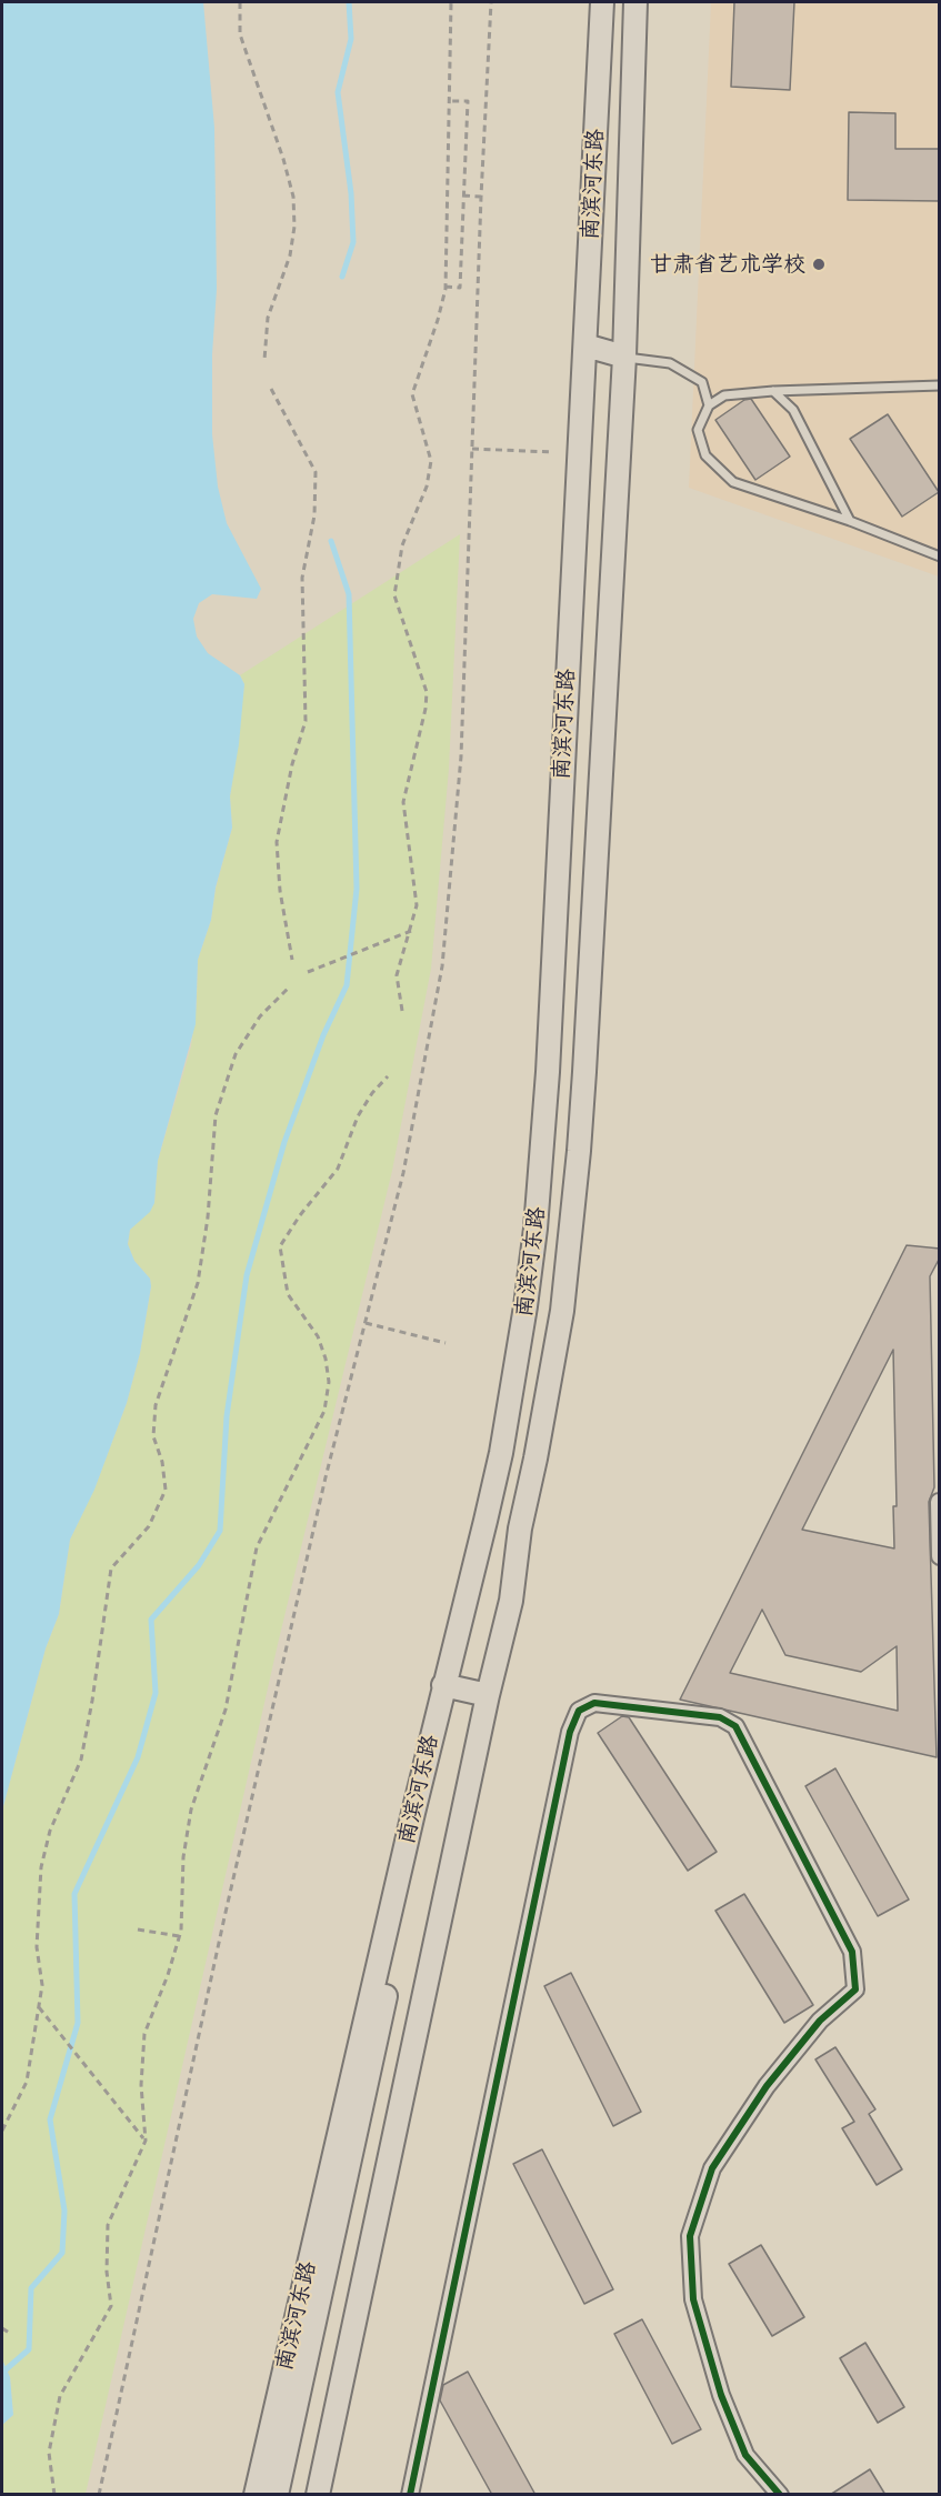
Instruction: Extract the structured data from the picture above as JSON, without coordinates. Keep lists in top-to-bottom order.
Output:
{
  "streets": {
    "main road": ["南滨河东路"]
  },
  "places": ["甘肃省艺术学校"]
}
